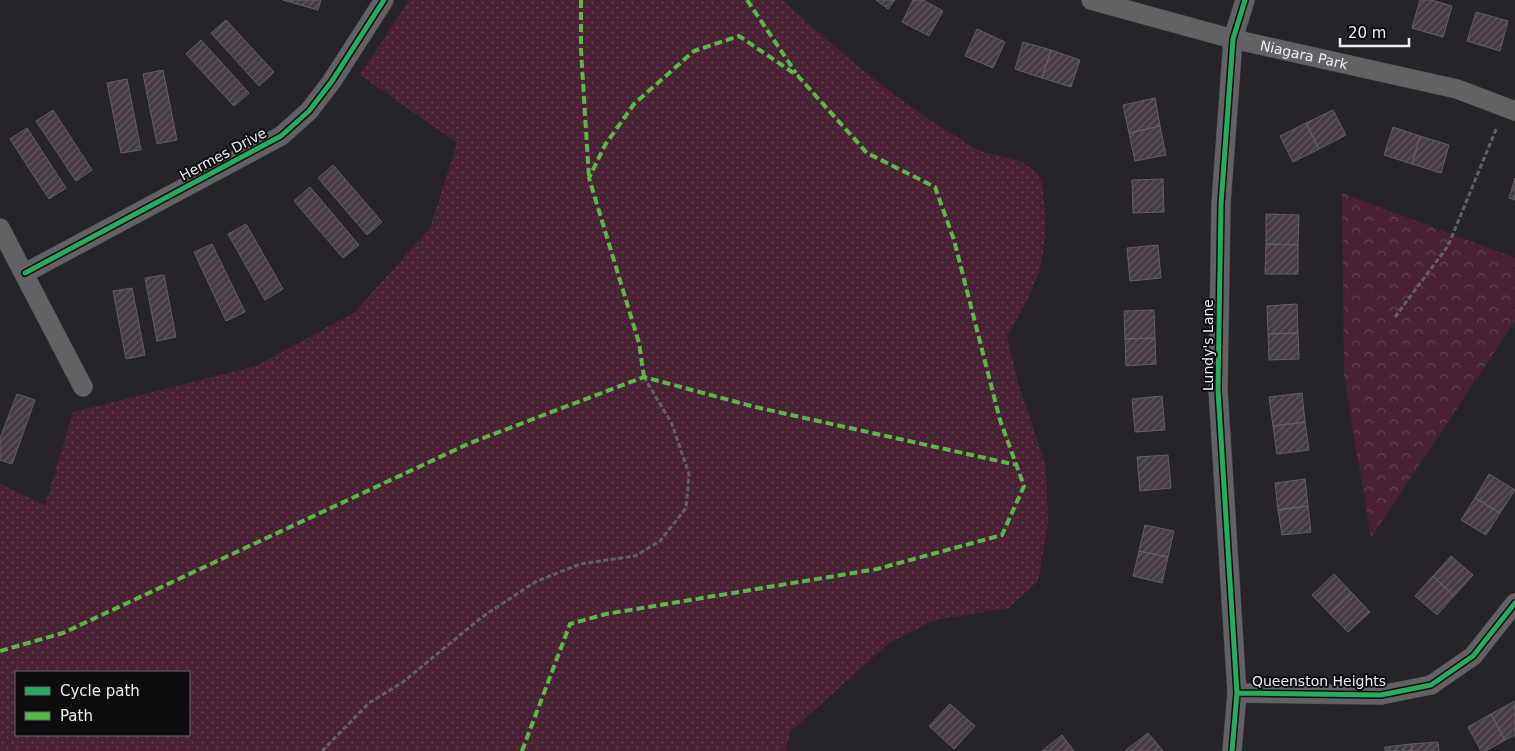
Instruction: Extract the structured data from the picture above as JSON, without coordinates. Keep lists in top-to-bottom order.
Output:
{
  "streets": {
    "street": [
      "Niagara Park",
      "Hermes Drive",
      "Lundy's Lane",
      "Queenston Heights"
    ]
  },
  "crossings": [
    ["Niagara Park", "Lundy's Lane"],
    ["Lundy's Lane", "Queenston Heights"]
  ],
  "legend": ["Cycle path", "Path"],
  "scale_bar": "20 m"
}
